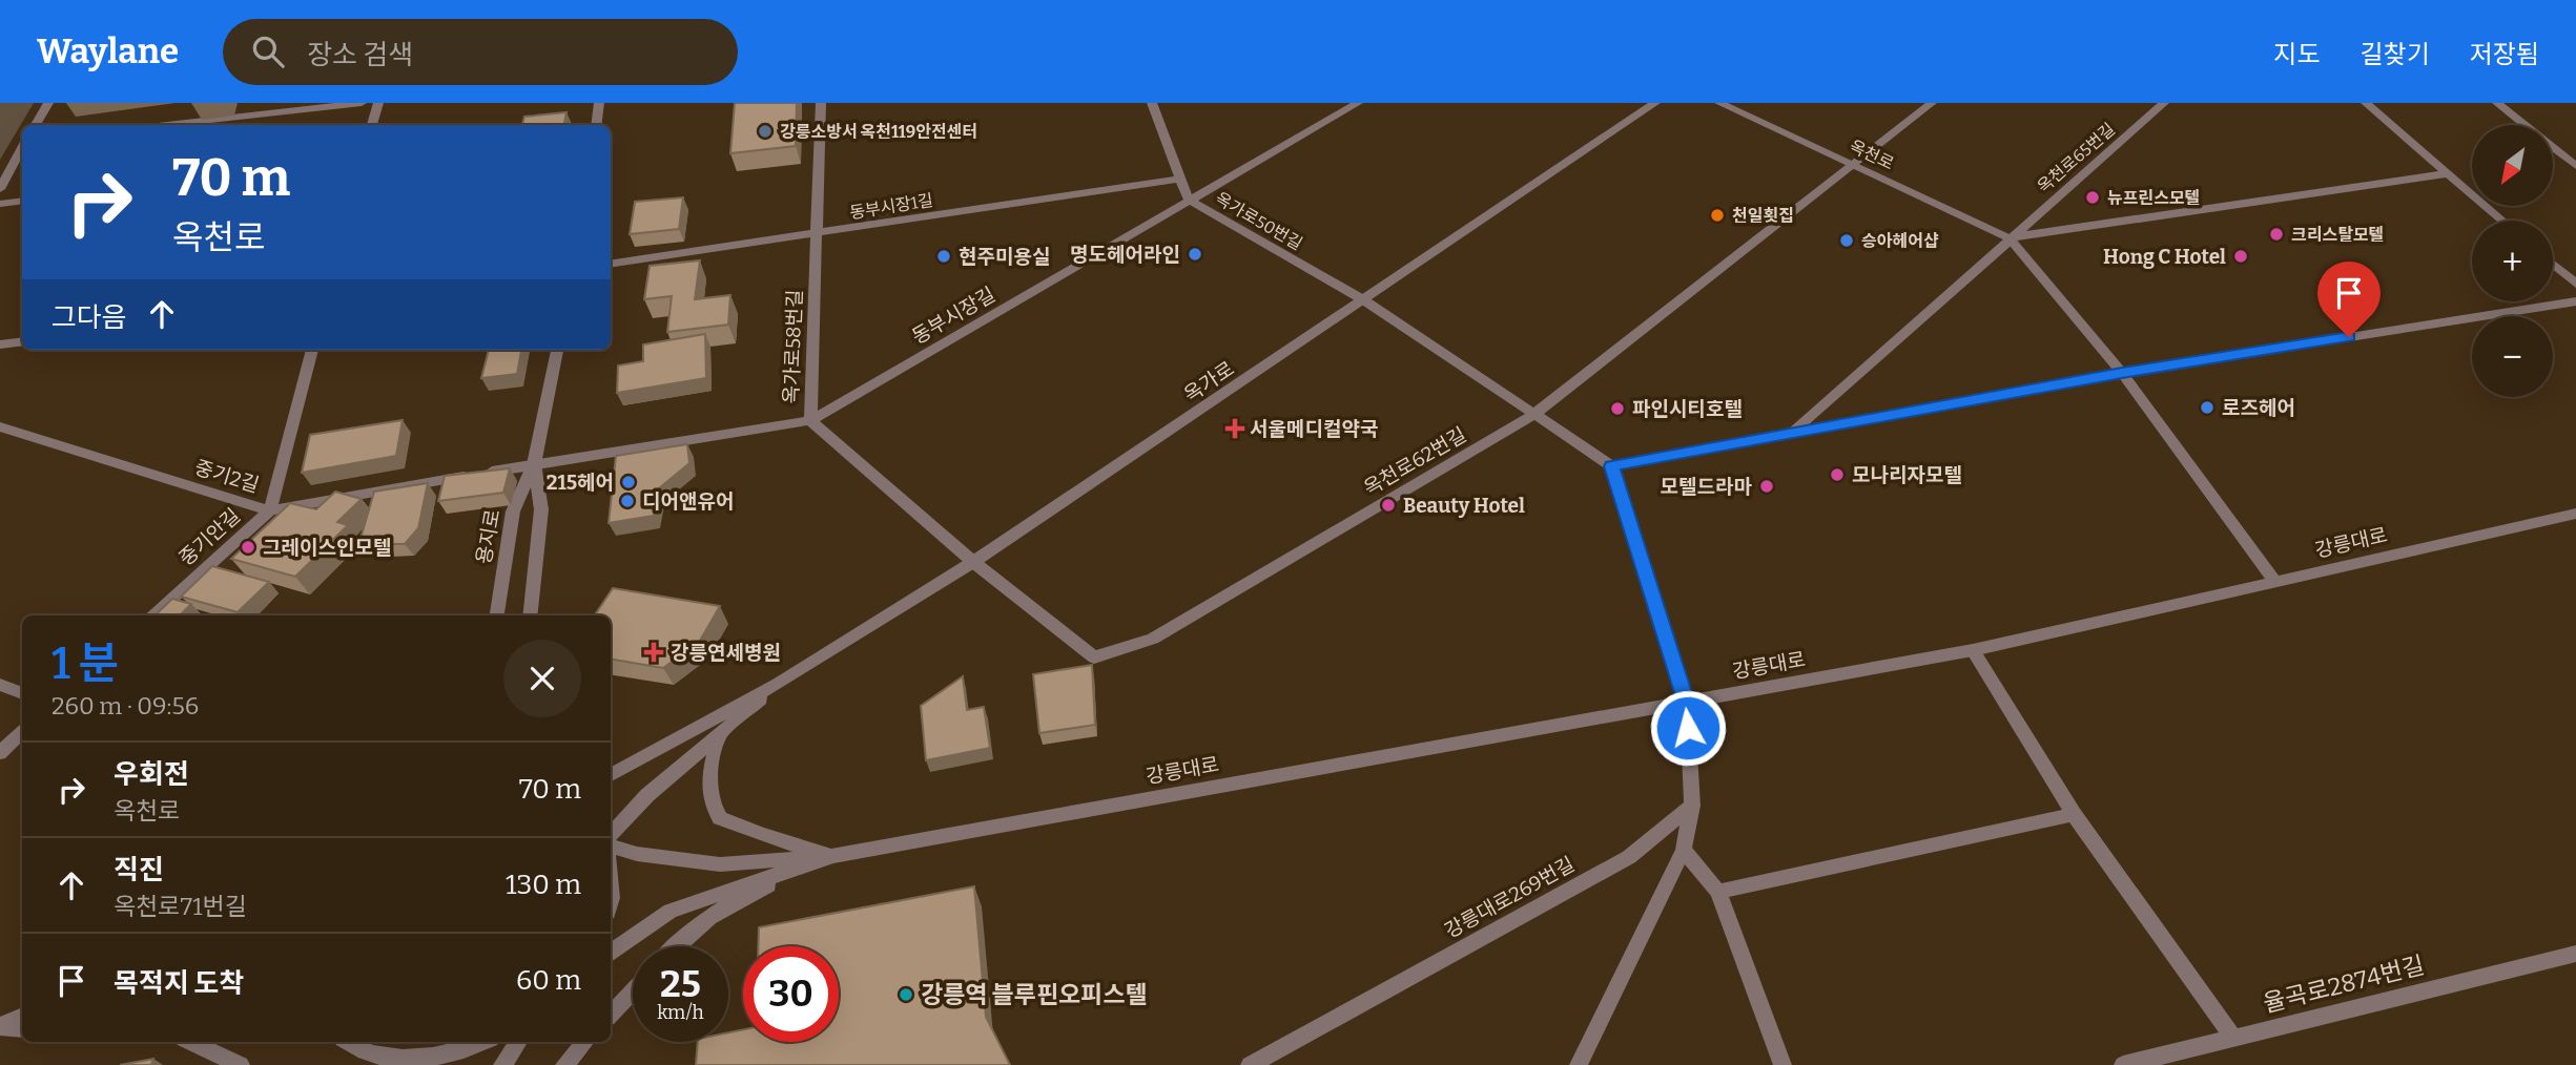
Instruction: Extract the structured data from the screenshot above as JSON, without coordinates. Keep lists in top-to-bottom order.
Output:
{
  "streets": {
    "street": [
      "옥천로",
      "옥천로65번길",
      "동부시장1길",
      "옥가로50번길",
      "동부시장길",
      "옥가로58번길",
      "옥가로",
      "옥천로62번길",
      "중기2길",
      "중기안길",
      "용지로",
      "강릉대로",
      "강릉대로269번길",
      "율곡로2874번길"
    ]
  },
  "crossings": [
    ["옥천로", "옥천로65번길"],
    ["옥천로", "옥천로62번길"],
    ["옥천로", "강릉대로"],
    ["동부시장1길", "옥가로50번길"],
    ["동부시장1길", "옥가로58번길"],
    ["옥가로50번길", "동부시장길"],
    ["옥가로50번길", "옥가로"],
    ["옥가로50번길", "옥천로62번길"],
    ["동부시장길", "옥가로58번길"],
    ["동부시장길", "중기2길"],
    ["동부시장길", "용지로"],
    ["옥가로58번길", "옥가로"],
    ["옥가로58번길", "옥천로62번길"],
    ["옥가로", "옥천로62번길"],
    ["중기2길", "중기안길"],
    ["중기2길", "용지로"]
  ],
  "places": {
    "other": [
      "강릉소방서 옥천119안전센터",
      "뉴프린스모텔",
      "천일횟집",
      "크리스탈모텔",
      "승아헤어샵",
      "명도헤어라인",
      "현주미용실",
      "Hong C Hotel",
      "로즈헤어",
      "파인시티호텔",
      "모나리자모텔",
      "215헤어",
      "모텔드라마",
      "디어앤유어",
      "Beauty Hotel",
      "그레이스인모텔",
      "강릉역 블루핀오피스텔"
    ],
    "health": ["서울메디컬약국", "강릉연세병원"]
  },
  "north": "bottom left",
  "page": {
    "header": "Waylane",
    "search": "장소 검색",
    "nav": ["지도", "길찾기", "저장됨"],
    "map_buttons": ["+", "−"],
    "turn": ["70 m", "옥천로"],
    "then": "그다음",
    "heading": ["1 분", "260 m · 09:56"],
    "list": [
      {
        "name": "우회전",
        "note": "옥천로",
        "value": "70 m"
      },
      {
        "name": "직진",
        "note": "옥천로71번길",
        "value": "130 m"
      },
      {
        "name": "목적지 도착",
        "value": "60 m"
      }
    ],
    "speed": "25 km/h",
    "limit": "30"
  }
}
